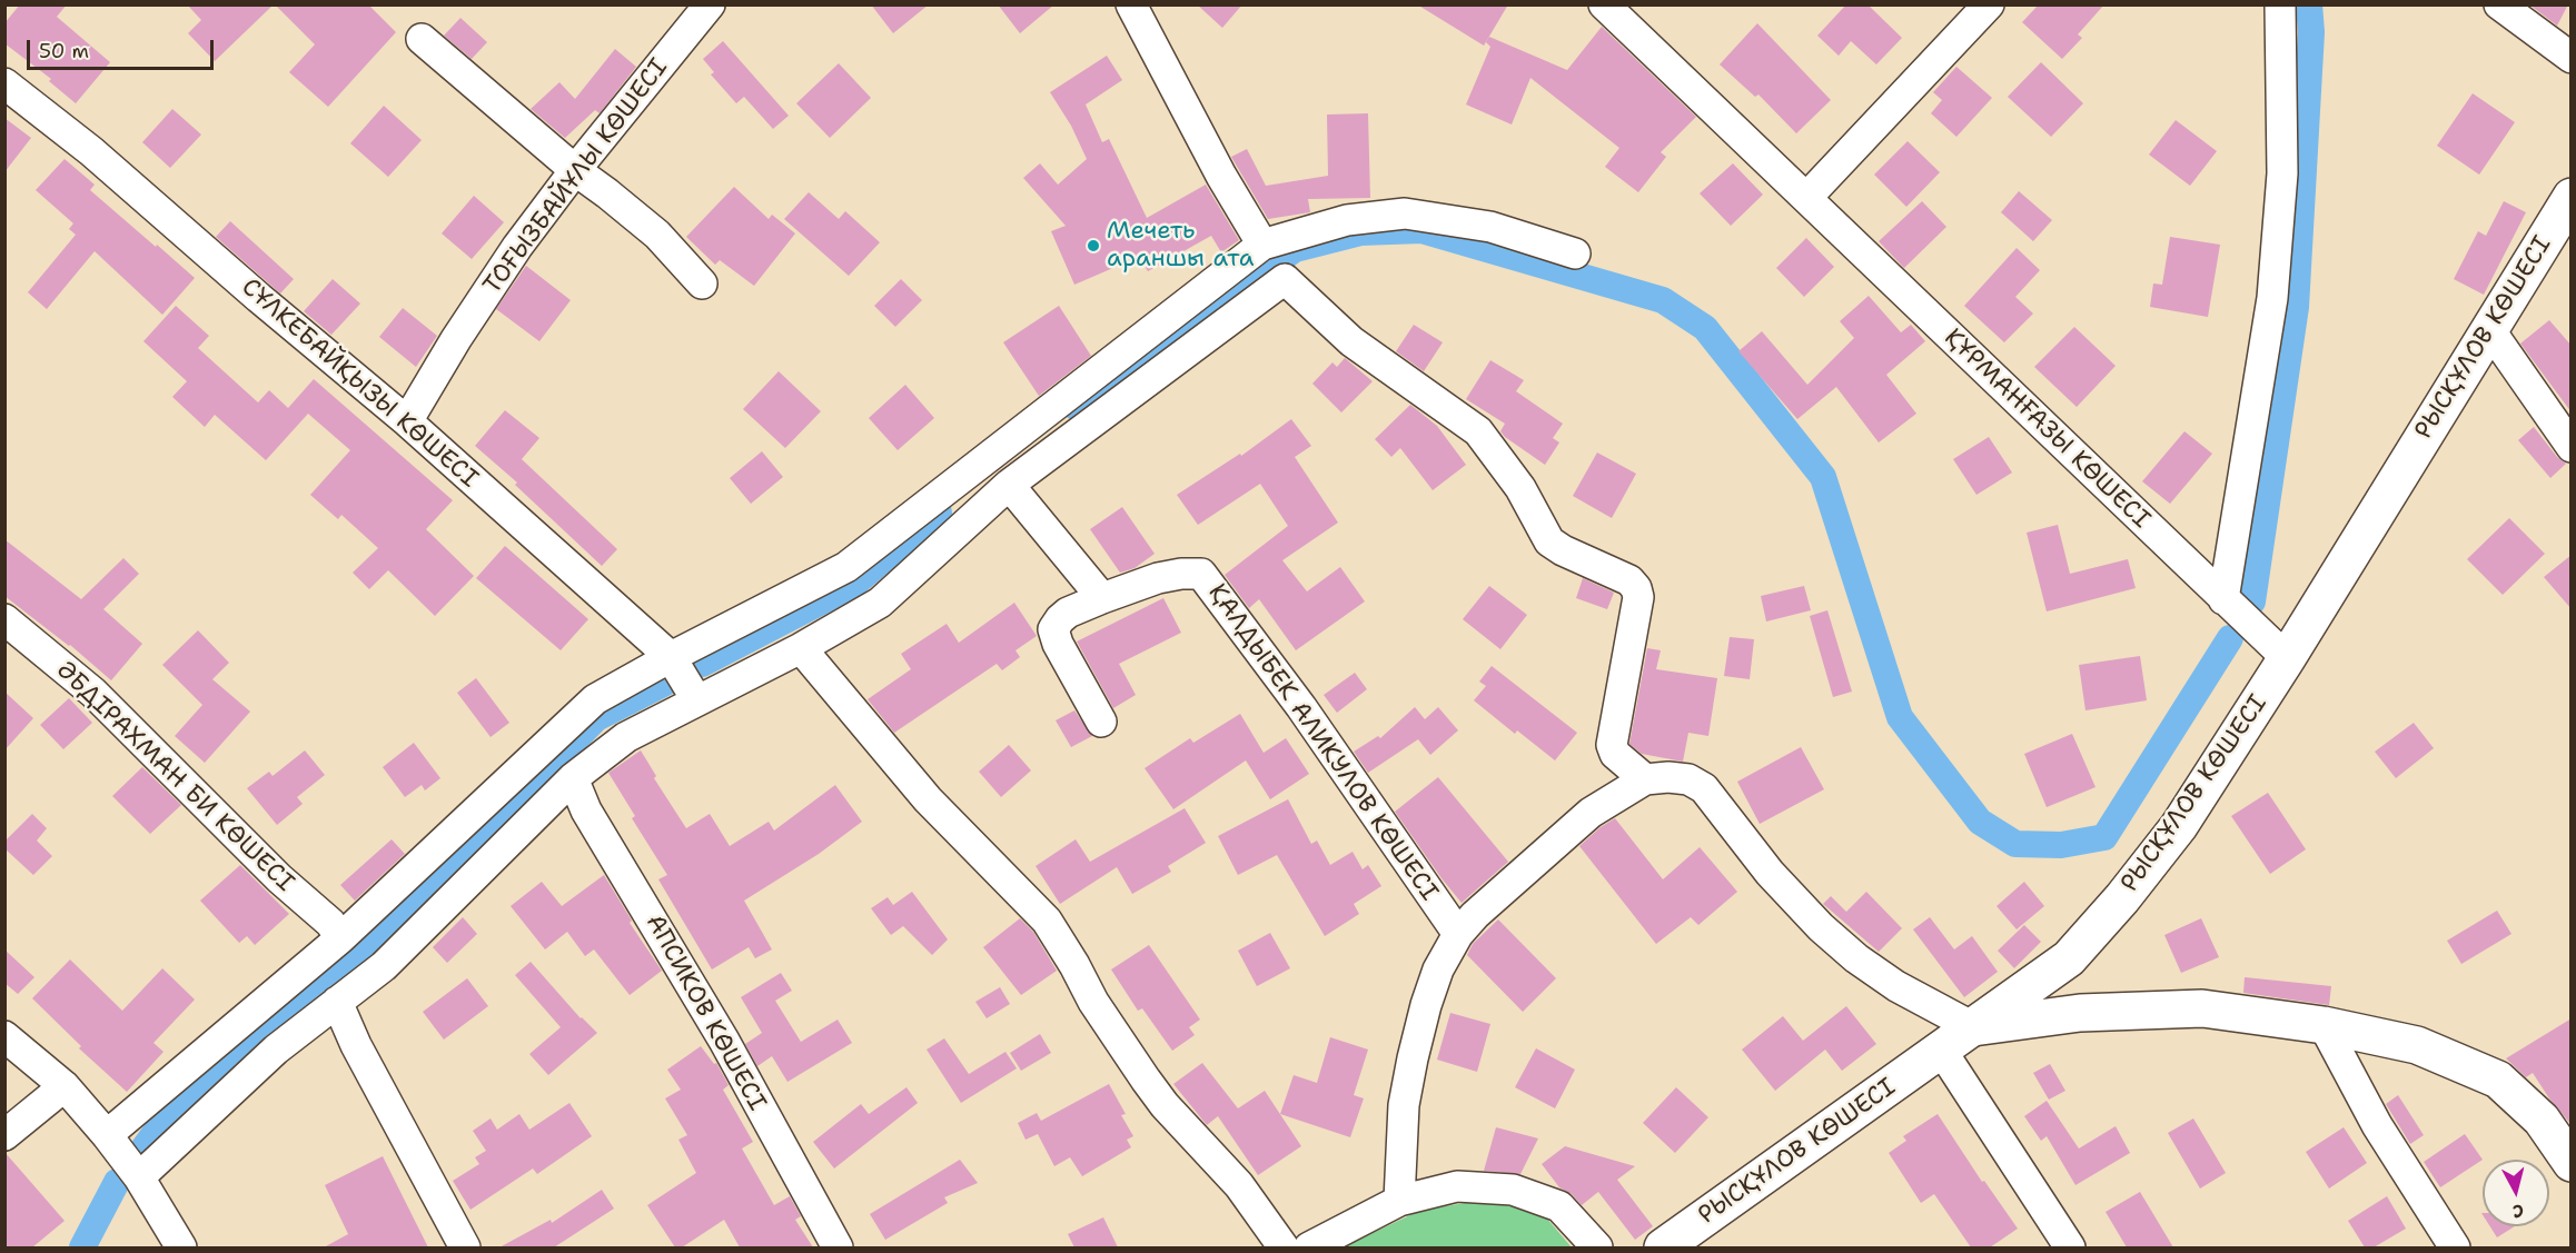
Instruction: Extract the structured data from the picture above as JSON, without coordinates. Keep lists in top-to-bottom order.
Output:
{
  "streets": {
    "main road": ["РЫСҚҰЛОВ КӨШЕСІ"],
    "street": [
      "ТОҒЫЗБАЙҰЛЫ КӨШЕСІ",
      "СҰЛКЕБАЙҚЫЗЫ КӨШЕСІ",
      "ҚҰРМАНҒАЗЫ КӨШЕСІ",
      "ҚАЛДЫБЕК АЛИКУЛОВ КӨШЕСІ",
      "ӘБДІРАХМАН БИ КӨШЕСІ",
      "АПСИКОВ КӨШЕСІ"
    ]
  },
  "crossings": [
    ["ТОҒЫЗБАЙҰЛЫ КӨШЕСІ", "СҰЛКЕБАЙҚЫЗЫ КӨШЕСІ"],
    ["РЫСҚҰЛОВ КӨШЕСІ", "ҚҰРМАНҒАЗЫ КӨШЕСІ"]
  ],
  "places": ["Мечеть араншы ата"],
  "scale_bar": "50 m",
  "north": "bottom"
}
